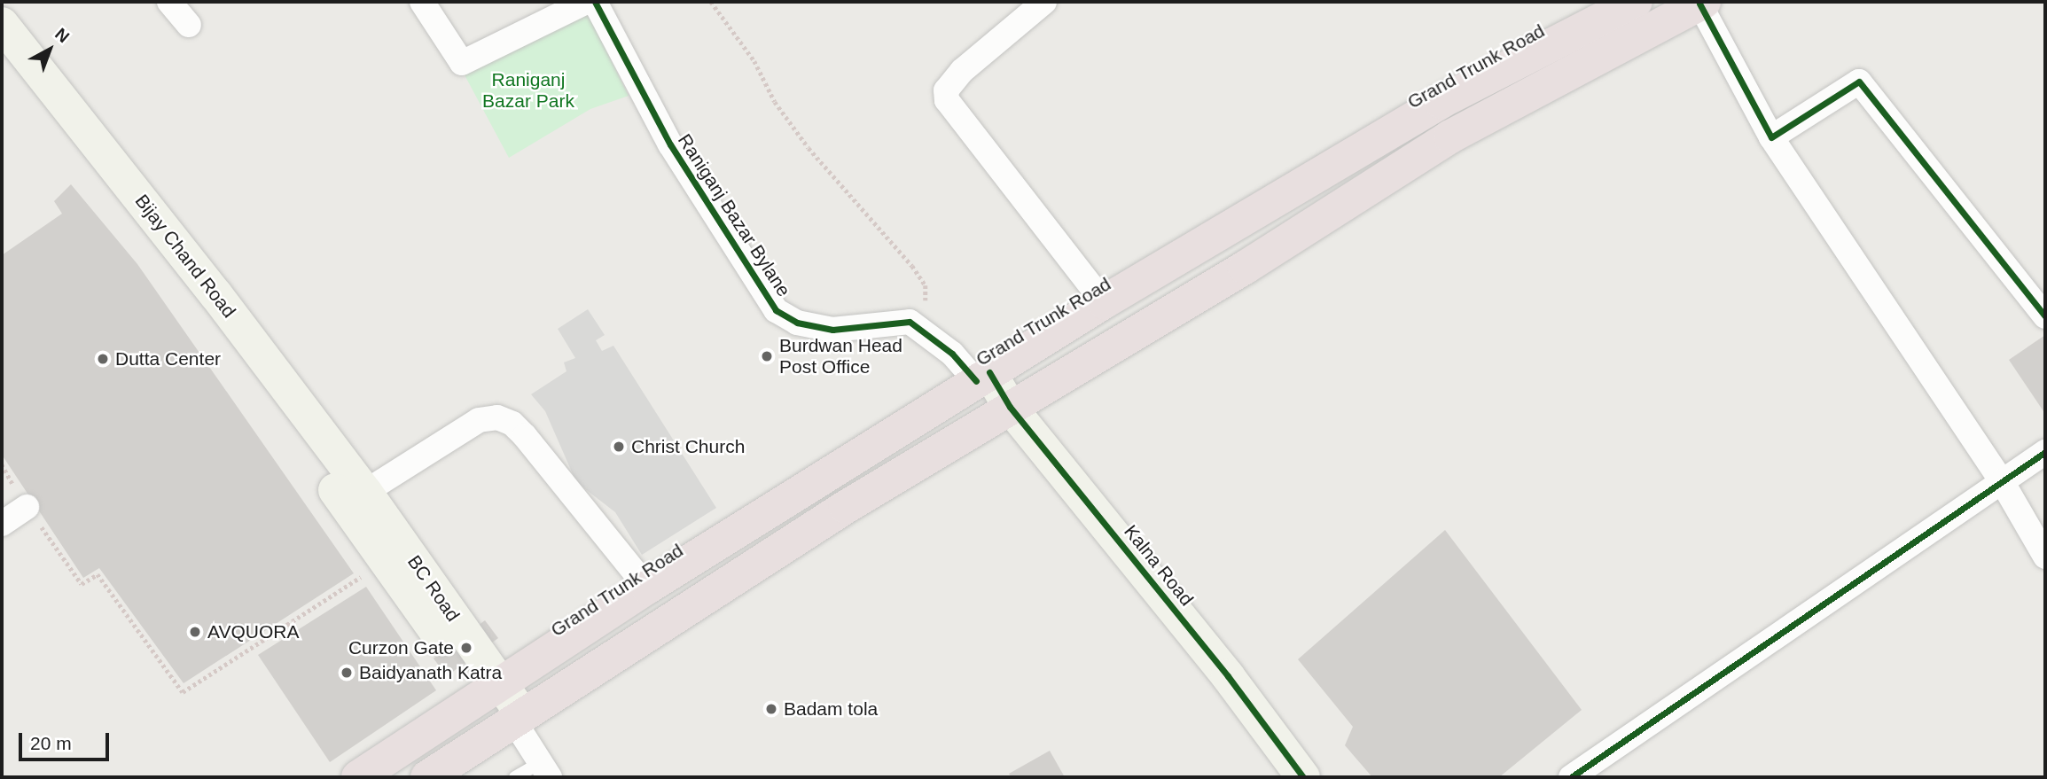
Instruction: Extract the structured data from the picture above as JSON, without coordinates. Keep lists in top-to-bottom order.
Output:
{
  "streets": {
    "highway": ["Grand Trunk Road"],
    "main road": ["Bijay Chand Road", "Kalna Road", "BC Road"],
    "street": ["Raniganj Bazar Bylane"]
  },
  "crossings": [
    ["Grand Trunk Road", "Kalna Road"],
    ["Grand Trunk Road", "BC Road"],
    ["Bijay Chand Road", "BC Road"]
  ],
  "parks": ["Raniganj Bazar Park"],
  "places": [
    "Burdwan Head Post Office",
    "Dutta Center",
    "Christ Church",
    "AVQUORA",
    "Curzon Gate",
    "Baidyanath Katra",
    "Badam tola"
  ],
  "scale_bar": "20 m",
  "north": "top right"
}
